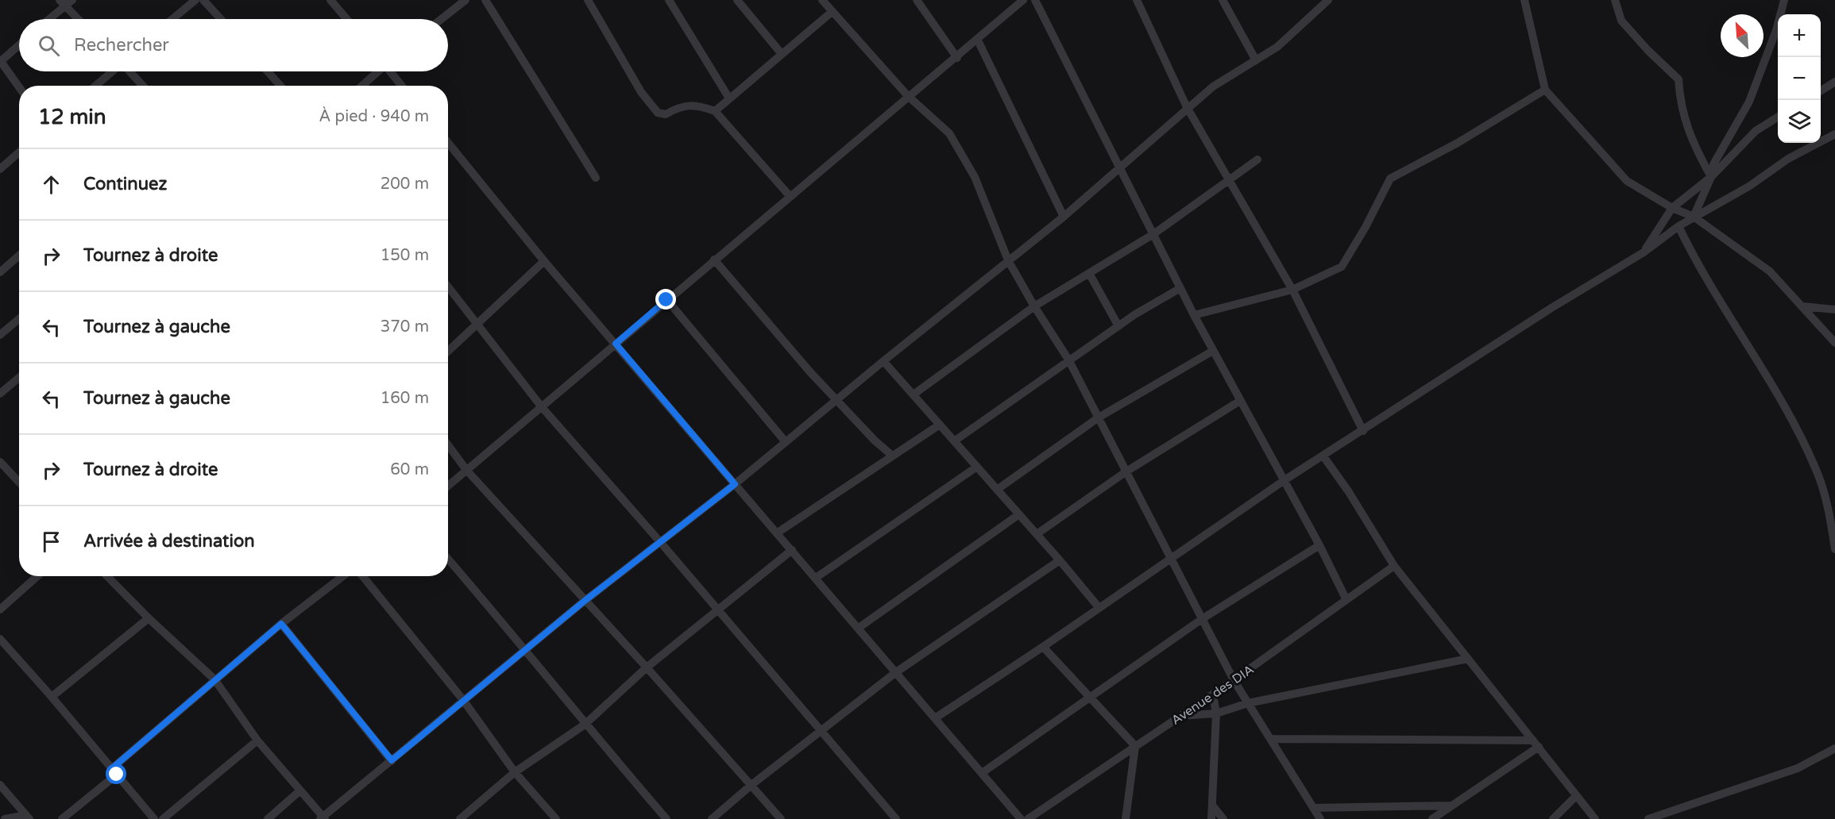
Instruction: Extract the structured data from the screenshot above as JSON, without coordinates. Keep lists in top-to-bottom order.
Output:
{
  "streets": {
    "street": ["Avenue des DIA"]
  },
  "north": "top left",
  "page": {
    "map_buttons": ["+", "−"],
    "search": "Rechercher",
    "heading": ["12 min", "À pied · 940 m"],
    "list": [
      ["Continuez", "200 m"],
      ["Tournez à droite", "150 m"],
      ["Tournez à gauche", "370 m"],
      ["Tournez à gauche", "160 m"],
      ["Tournez à droite", "60 m"],
      "Arrivée à destination"
    ]
  }
}
